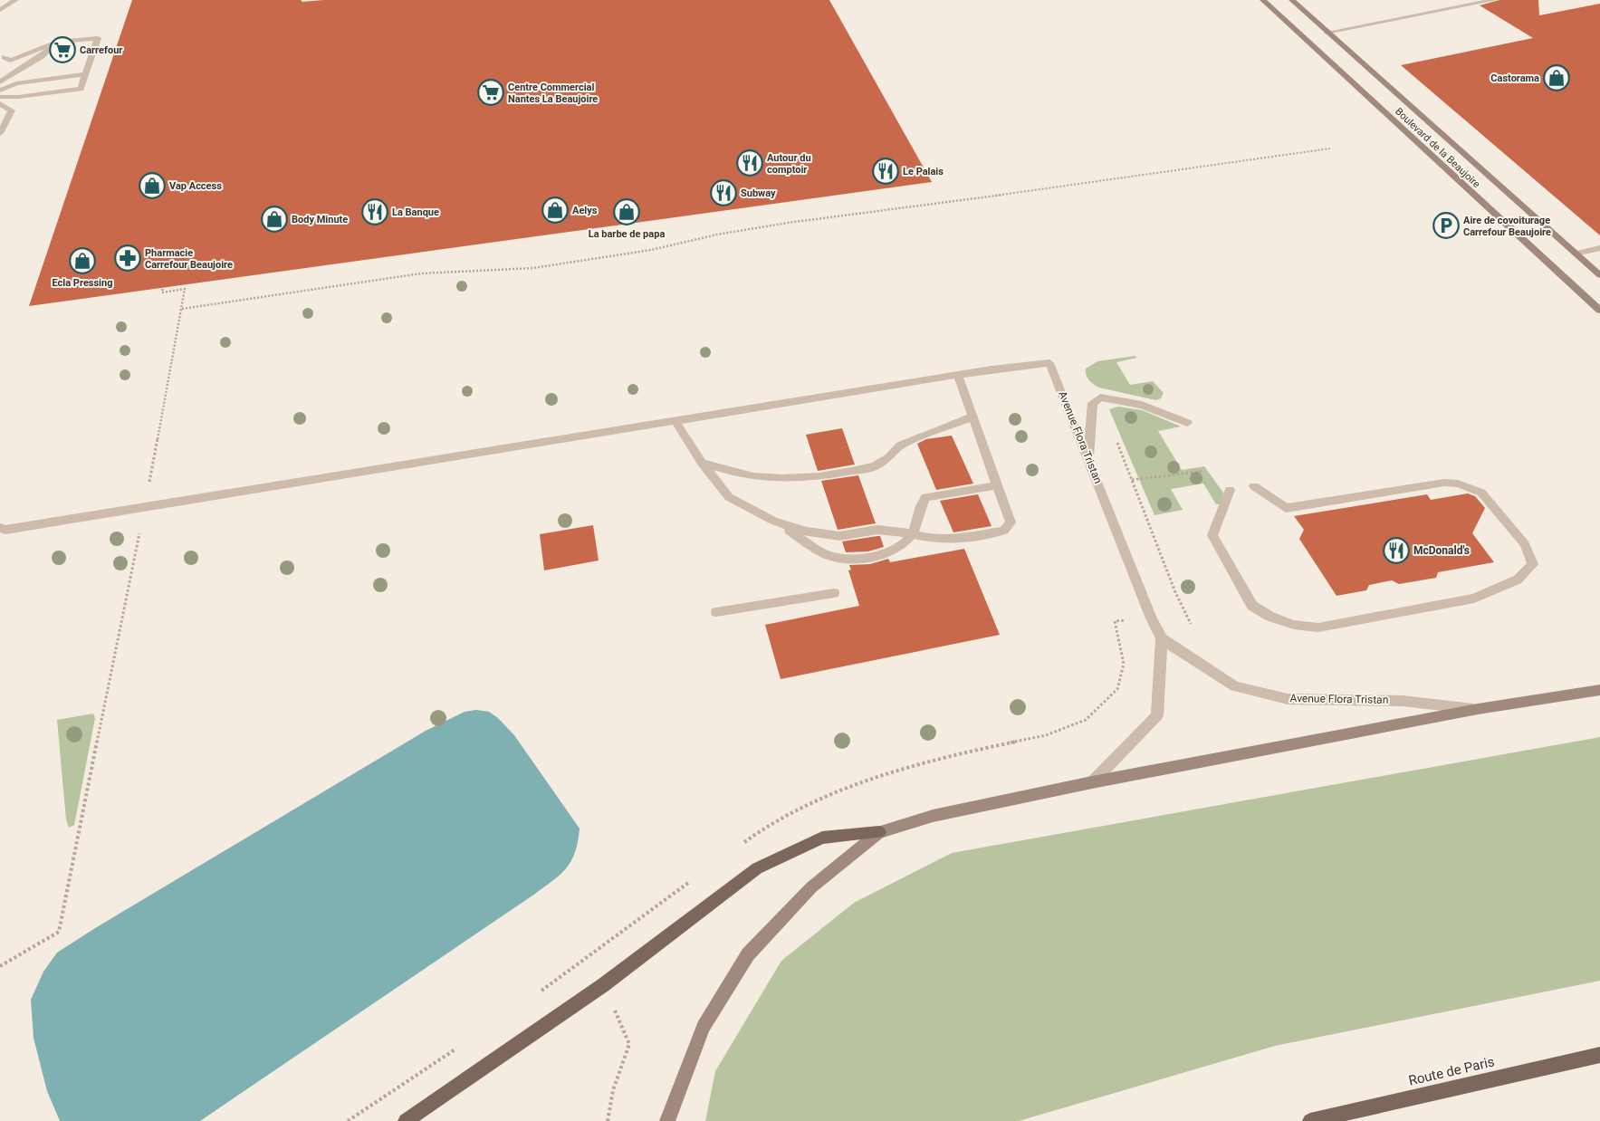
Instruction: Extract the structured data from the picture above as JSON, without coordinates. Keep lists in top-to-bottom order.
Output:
{
  "streets": {
    "main road": ["Boulevard de la Beaujoire", "Route de Paris"],
    "street": ["Avenue Flora Tristan"]
  },
  "places": {
    "supermarket": ["Carrefour", "Centre Commercial Nantes La Beaujoire"],
    "shop": [
      "Castorama",
      "Vap Access",
      "Aelys",
      "La barbe de papa",
      "Body Minute",
      "Ecla Pressing"
    ],
    "restaurant": [
      "Autour du comptoir",
      "Le Palais",
      "Subway",
      "La Banque",
      "McDonald's"
    ],
    "parking": ["Aire de covoiturage Carrefour Beaujoire"],
    "pharmacy": ["Pharmacie Carrefour Beaujoire"]
  }
}
